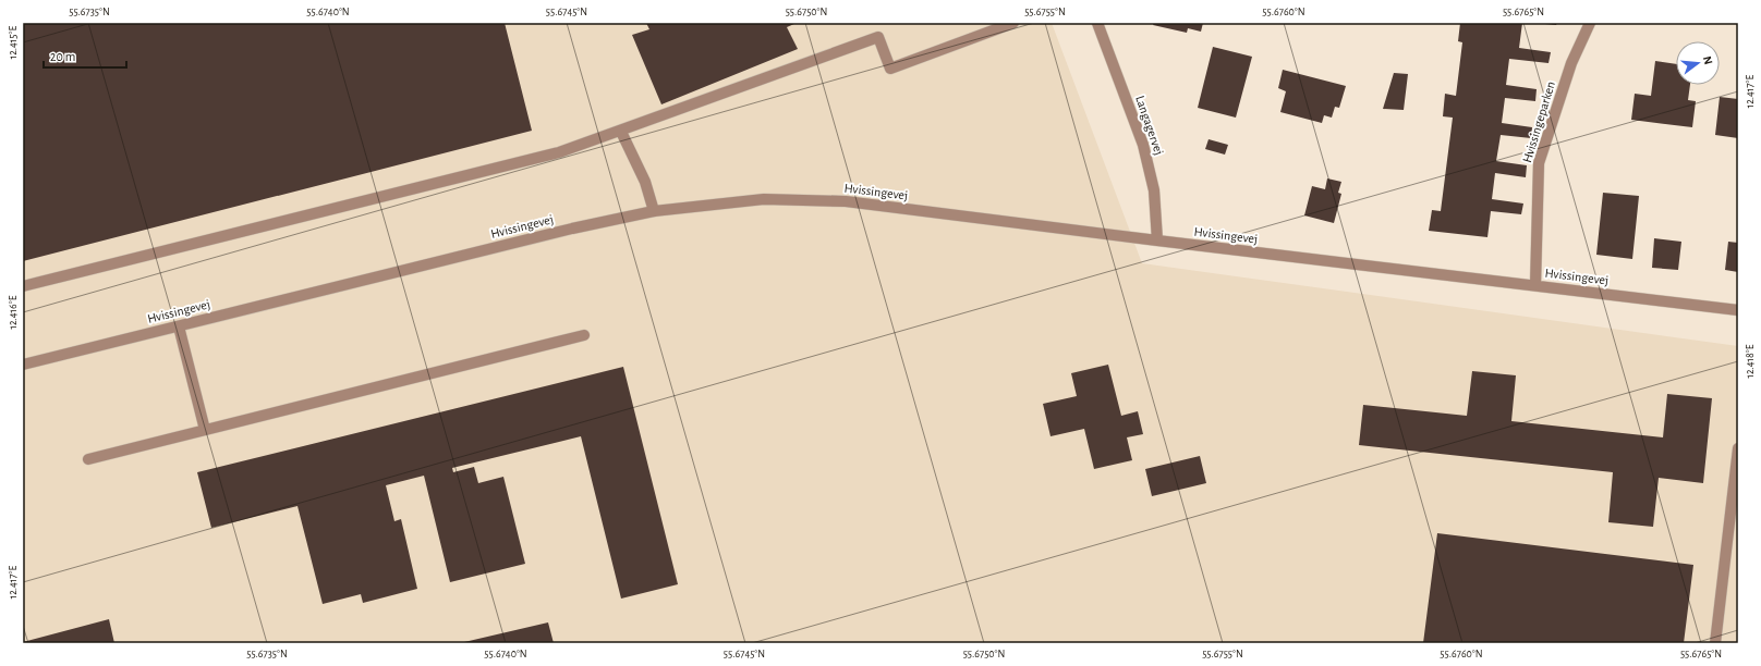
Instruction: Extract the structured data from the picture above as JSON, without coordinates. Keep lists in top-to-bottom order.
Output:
{
  "streets": {
    "street": ["Hvissingeparken", "Langagervej", "Hvissingevej"]
  },
  "crossings": [
    ["Hvissingeparken", "Hvissingevej"],
    ["Langagervej", "Hvissingevej"]
  ],
  "scale_bar": "20 m",
  "north": "right",
  "coordinates": [
    "55.6735°N",
    "55.6740°N",
    "55.6745°N",
    "55.6750°N",
    "55.6755°N",
    "55.6760°N",
    "55.6765°N",
    "12.415°E",
    "12.417°E",
    "12.416°E",
    "12.418°E"
  ]
}
